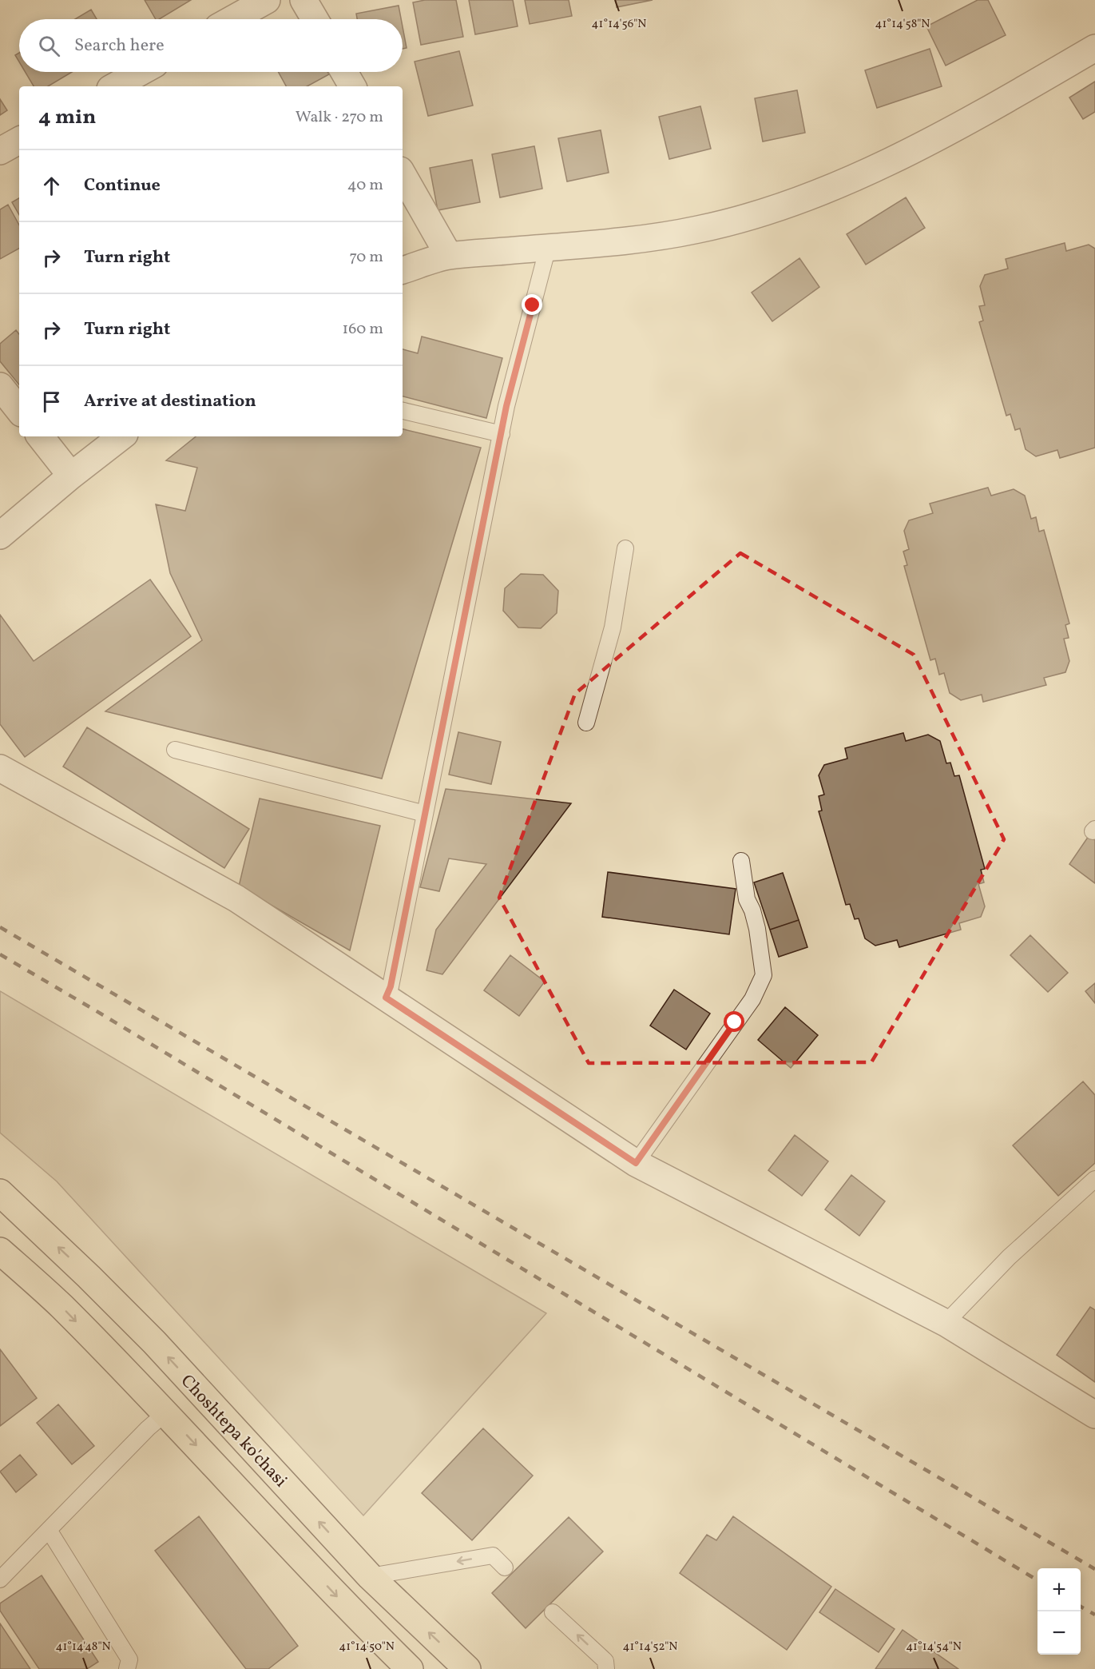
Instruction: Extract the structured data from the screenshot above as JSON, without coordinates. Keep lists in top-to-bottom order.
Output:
{
  "streets": {
    "main road": ["Choshtepa ko'chasi"]
  },
  "page": {
    "search": "Search here",
    "heading": ["4 min", "Walk · 270 m"],
    "list": [
      ["Continue", "40 m"],
      ["Turn right", "70 m"],
      ["Turn right", "160 m"],
      "Arrive at destination"
    ],
    "map_buttons": ["+", "−"]
  },
  "coordinates": [
    "41°14'56\"N",
    "41°14'58\"N",
    "41°14'48\"N",
    "41°14'50\"N",
    "41°14'52\"N",
    "41°14'54\"N"
  ]
}
